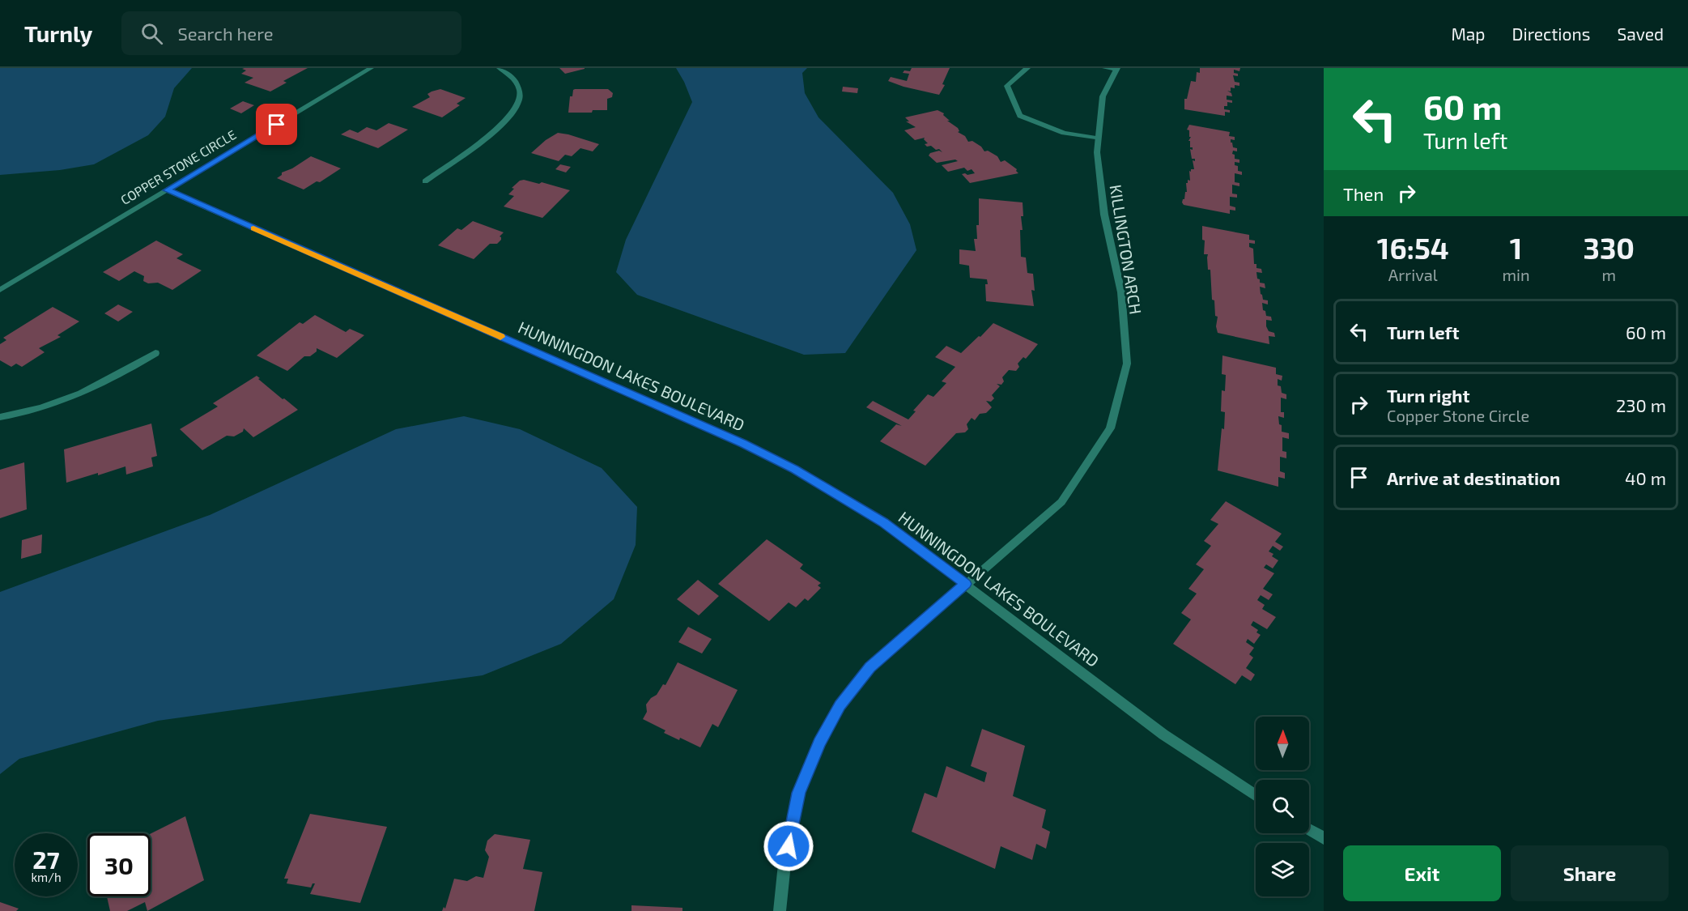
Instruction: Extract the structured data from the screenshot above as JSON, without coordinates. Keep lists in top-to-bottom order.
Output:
{
  "streets": {
    "street": ["COPPER STONE CIRCLE", "KILLINGTON ARCH", "HUNNINGDON LAKES BOULEVARD"]
  },
  "crossings": [
    ["COPPER STONE CIRCLE", "HUNNINGDON LAKES BOULEVARD"],
    ["KILLINGTON ARCH", "HUNNINGDON LAKES BOULEVARD"]
  ],
  "north": "top",
  "page": {
    "header": "Turnly",
    "search": "Search here",
    "nav": ["Map", "Directions", "Saved"],
    "turn": ["60 m", "Turn left"],
    "then": "Then",
    "eta": [
      "16:54",
      "Arrival",
      "1",
      "min",
      "330",
      "m"
    ],
    "list": [
      {
        "name": "Turn left",
        "value": "60 m"
      },
      {
        "name": "Turn right",
        "note": "Copper Stone Circle",
        "value": "230 m"
      },
      {
        "name": "Arrive at destination",
        "value": "40 m"
      }
    ],
    "speed": "27 km/h",
    "limit": "30",
    "buttons": ["Exit", "Share"]
  }
}
